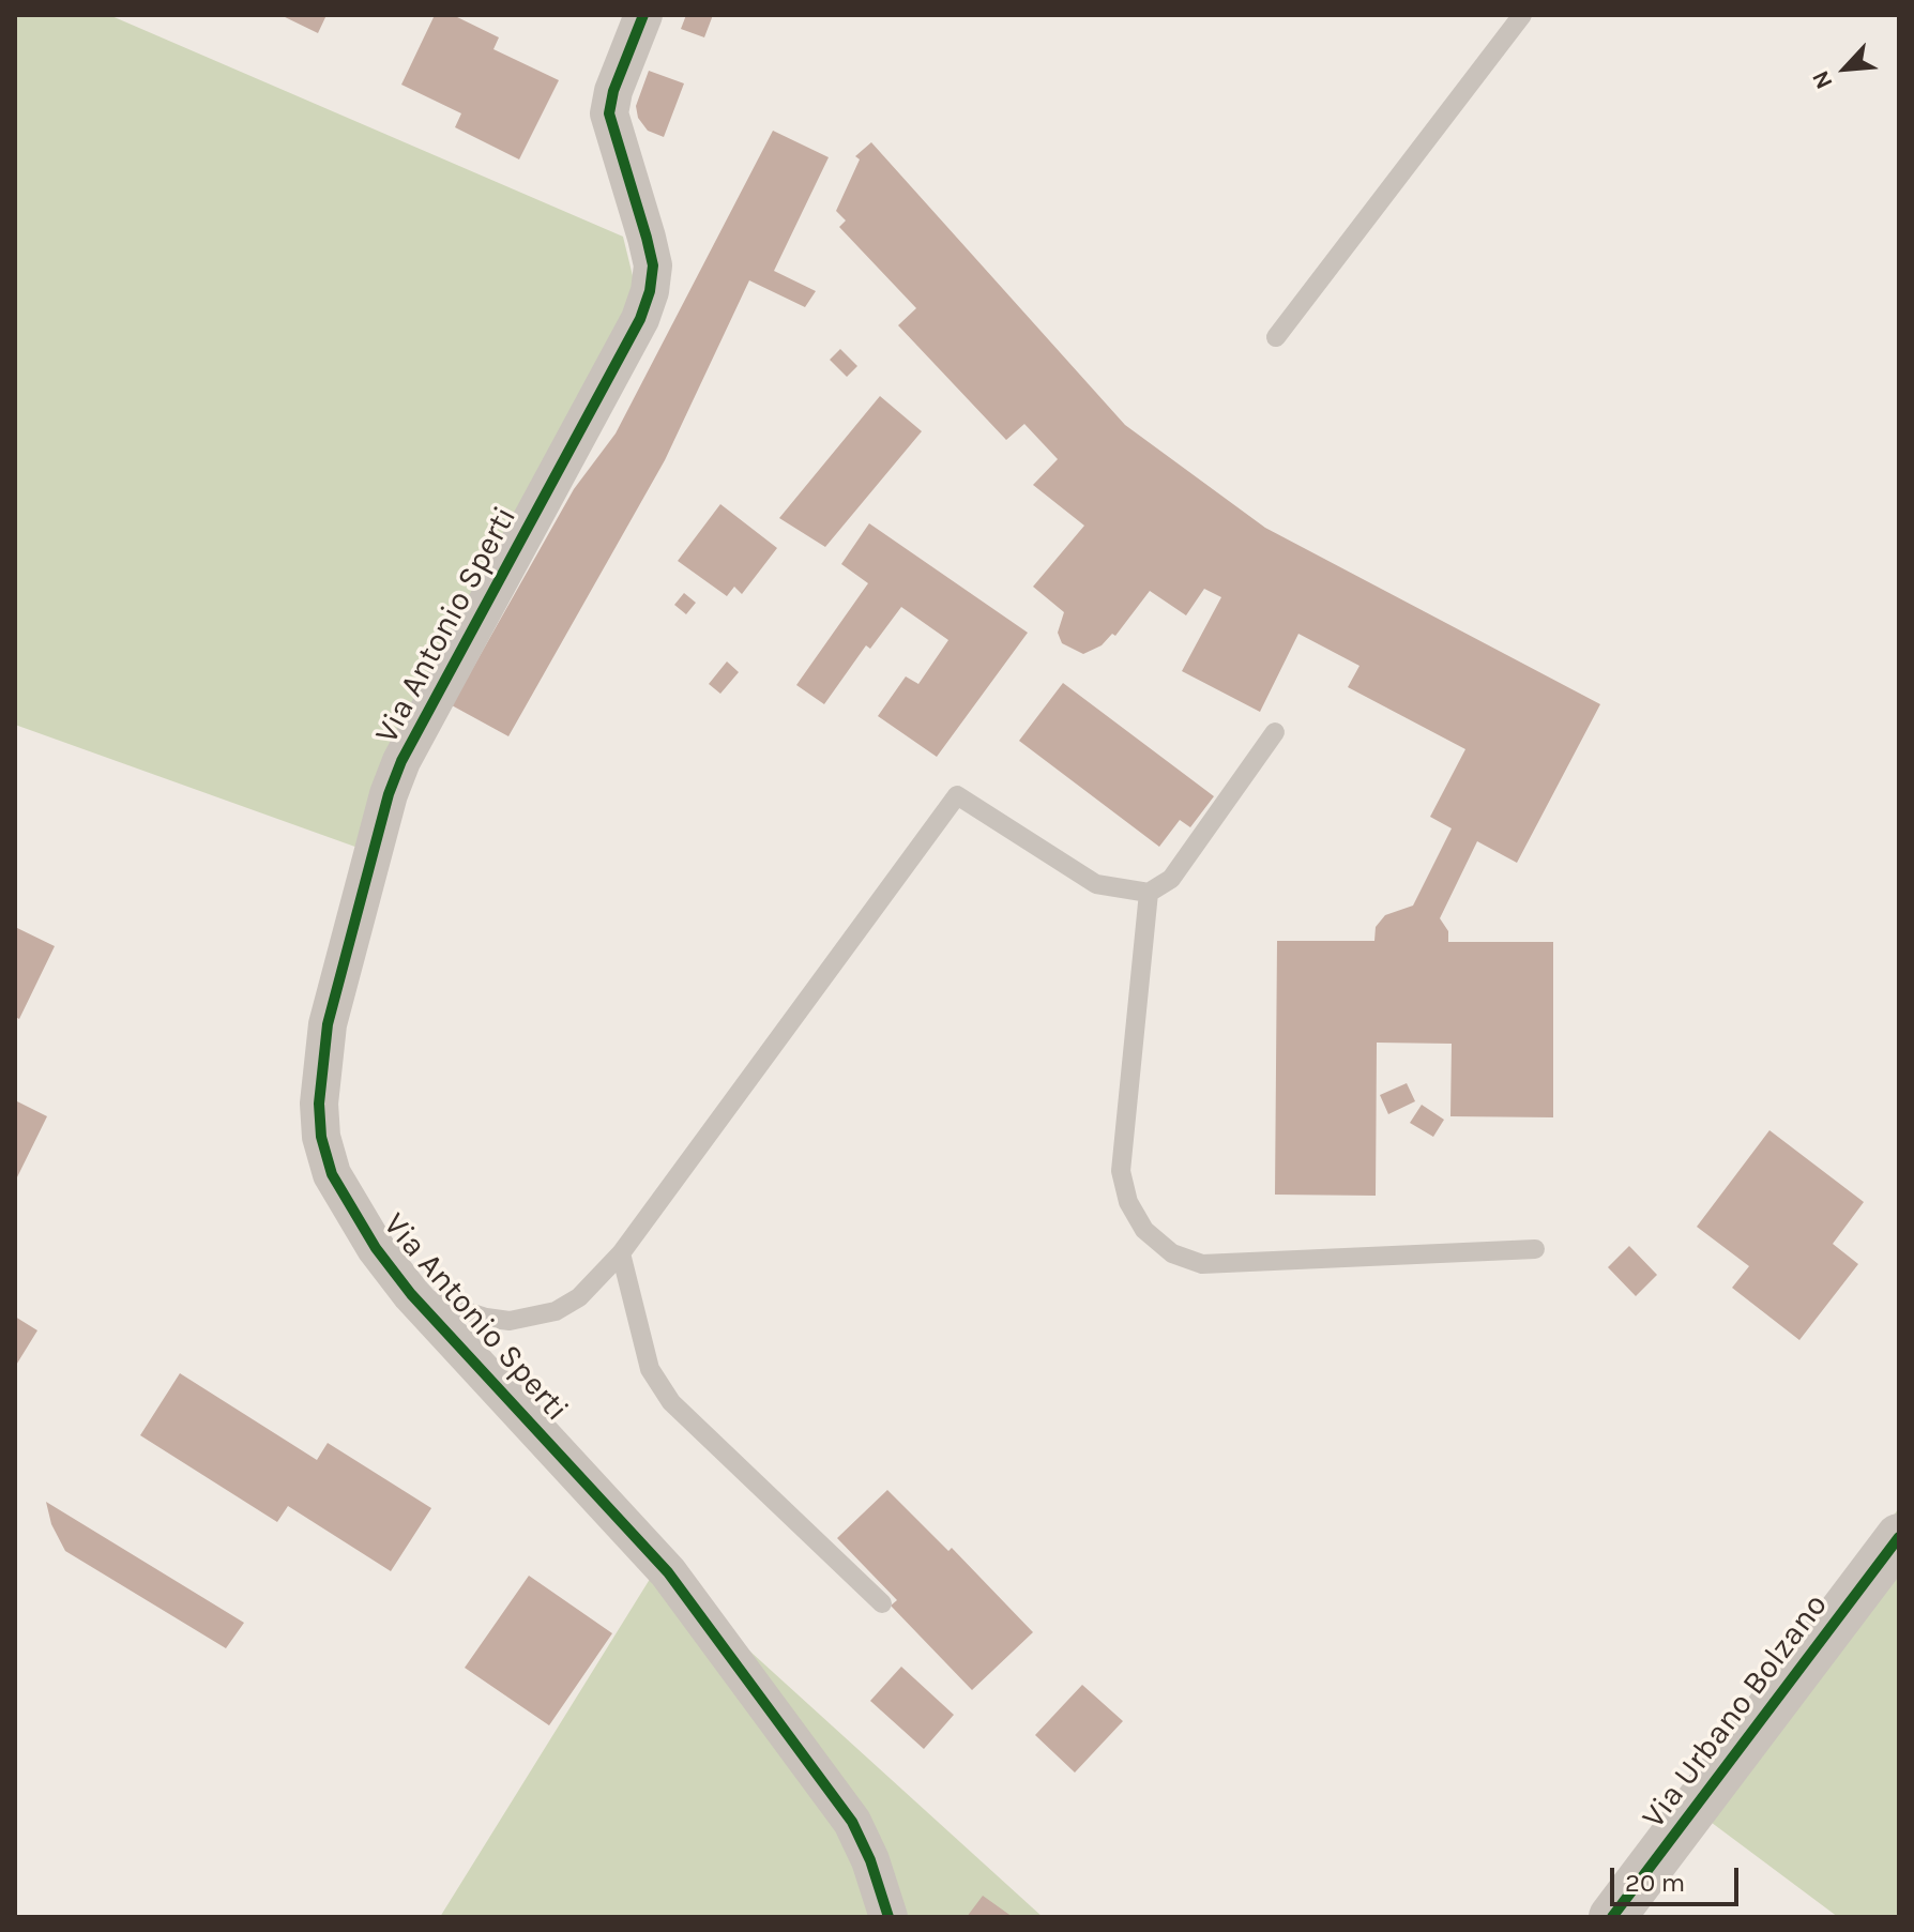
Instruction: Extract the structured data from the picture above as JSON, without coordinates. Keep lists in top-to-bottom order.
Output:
{
  "streets": {
    "street": ["Via Antonio Sperti", "Via Urbano Bolzano"]
  },
  "scale_bar": "20 m",
  "north": "bottom left"
}
